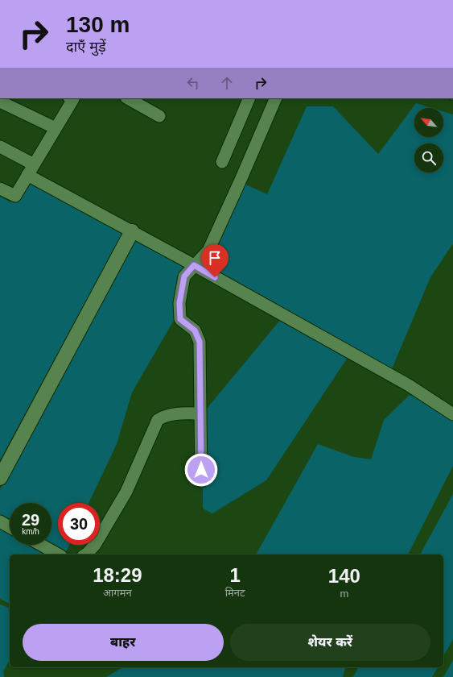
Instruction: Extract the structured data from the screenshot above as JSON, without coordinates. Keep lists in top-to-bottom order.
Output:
{
  "north": "top left",
  "page": {
    "turn": ["130 m", "दाएँ मुड़ें"],
    "speed": "29 km/h",
    "limit": "30",
    "eta": [
      "18:29",
      "आगमन",
      "1",
      "मिनट",
      "140",
      "m"
    ],
    "buttons": ["बाहर", "शेयर करें"]
  }
}
